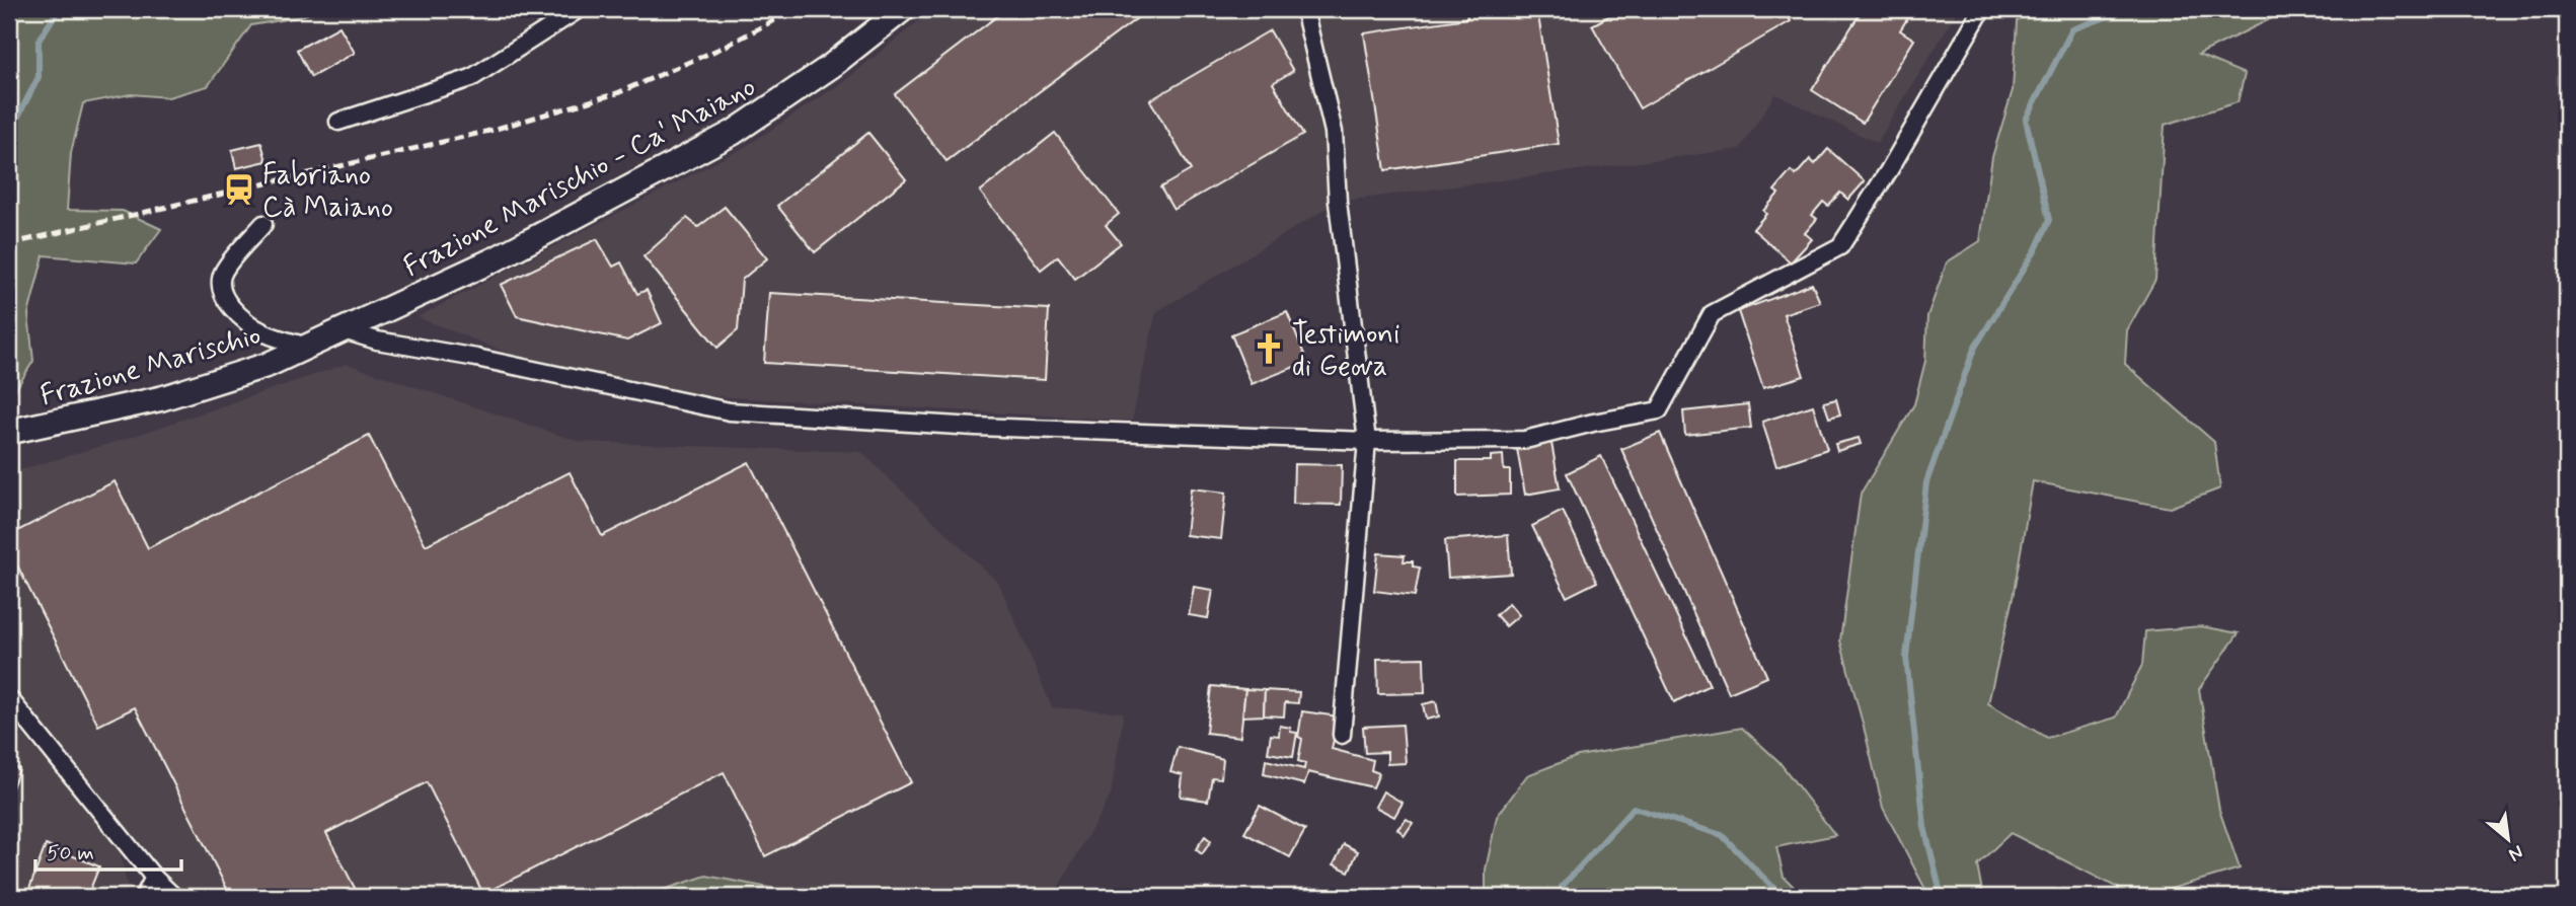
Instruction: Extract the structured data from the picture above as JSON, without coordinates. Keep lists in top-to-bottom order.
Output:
{
  "streets": {
    "main road": ["Frazione Marischio - Ca' Maiano", "Frazione Marischio"]
  },
  "crossings": [
    ["Frazione Marischio - Ca' Maiano", "Frazione Marischio"]
  ],
  "places": {
    "station": ["Fabriano Cà Maiano"],
    "church": ["Testimoni di Geova"]
  },
  "scale_bar": "50 m",
  "north": "bottom right"
}
